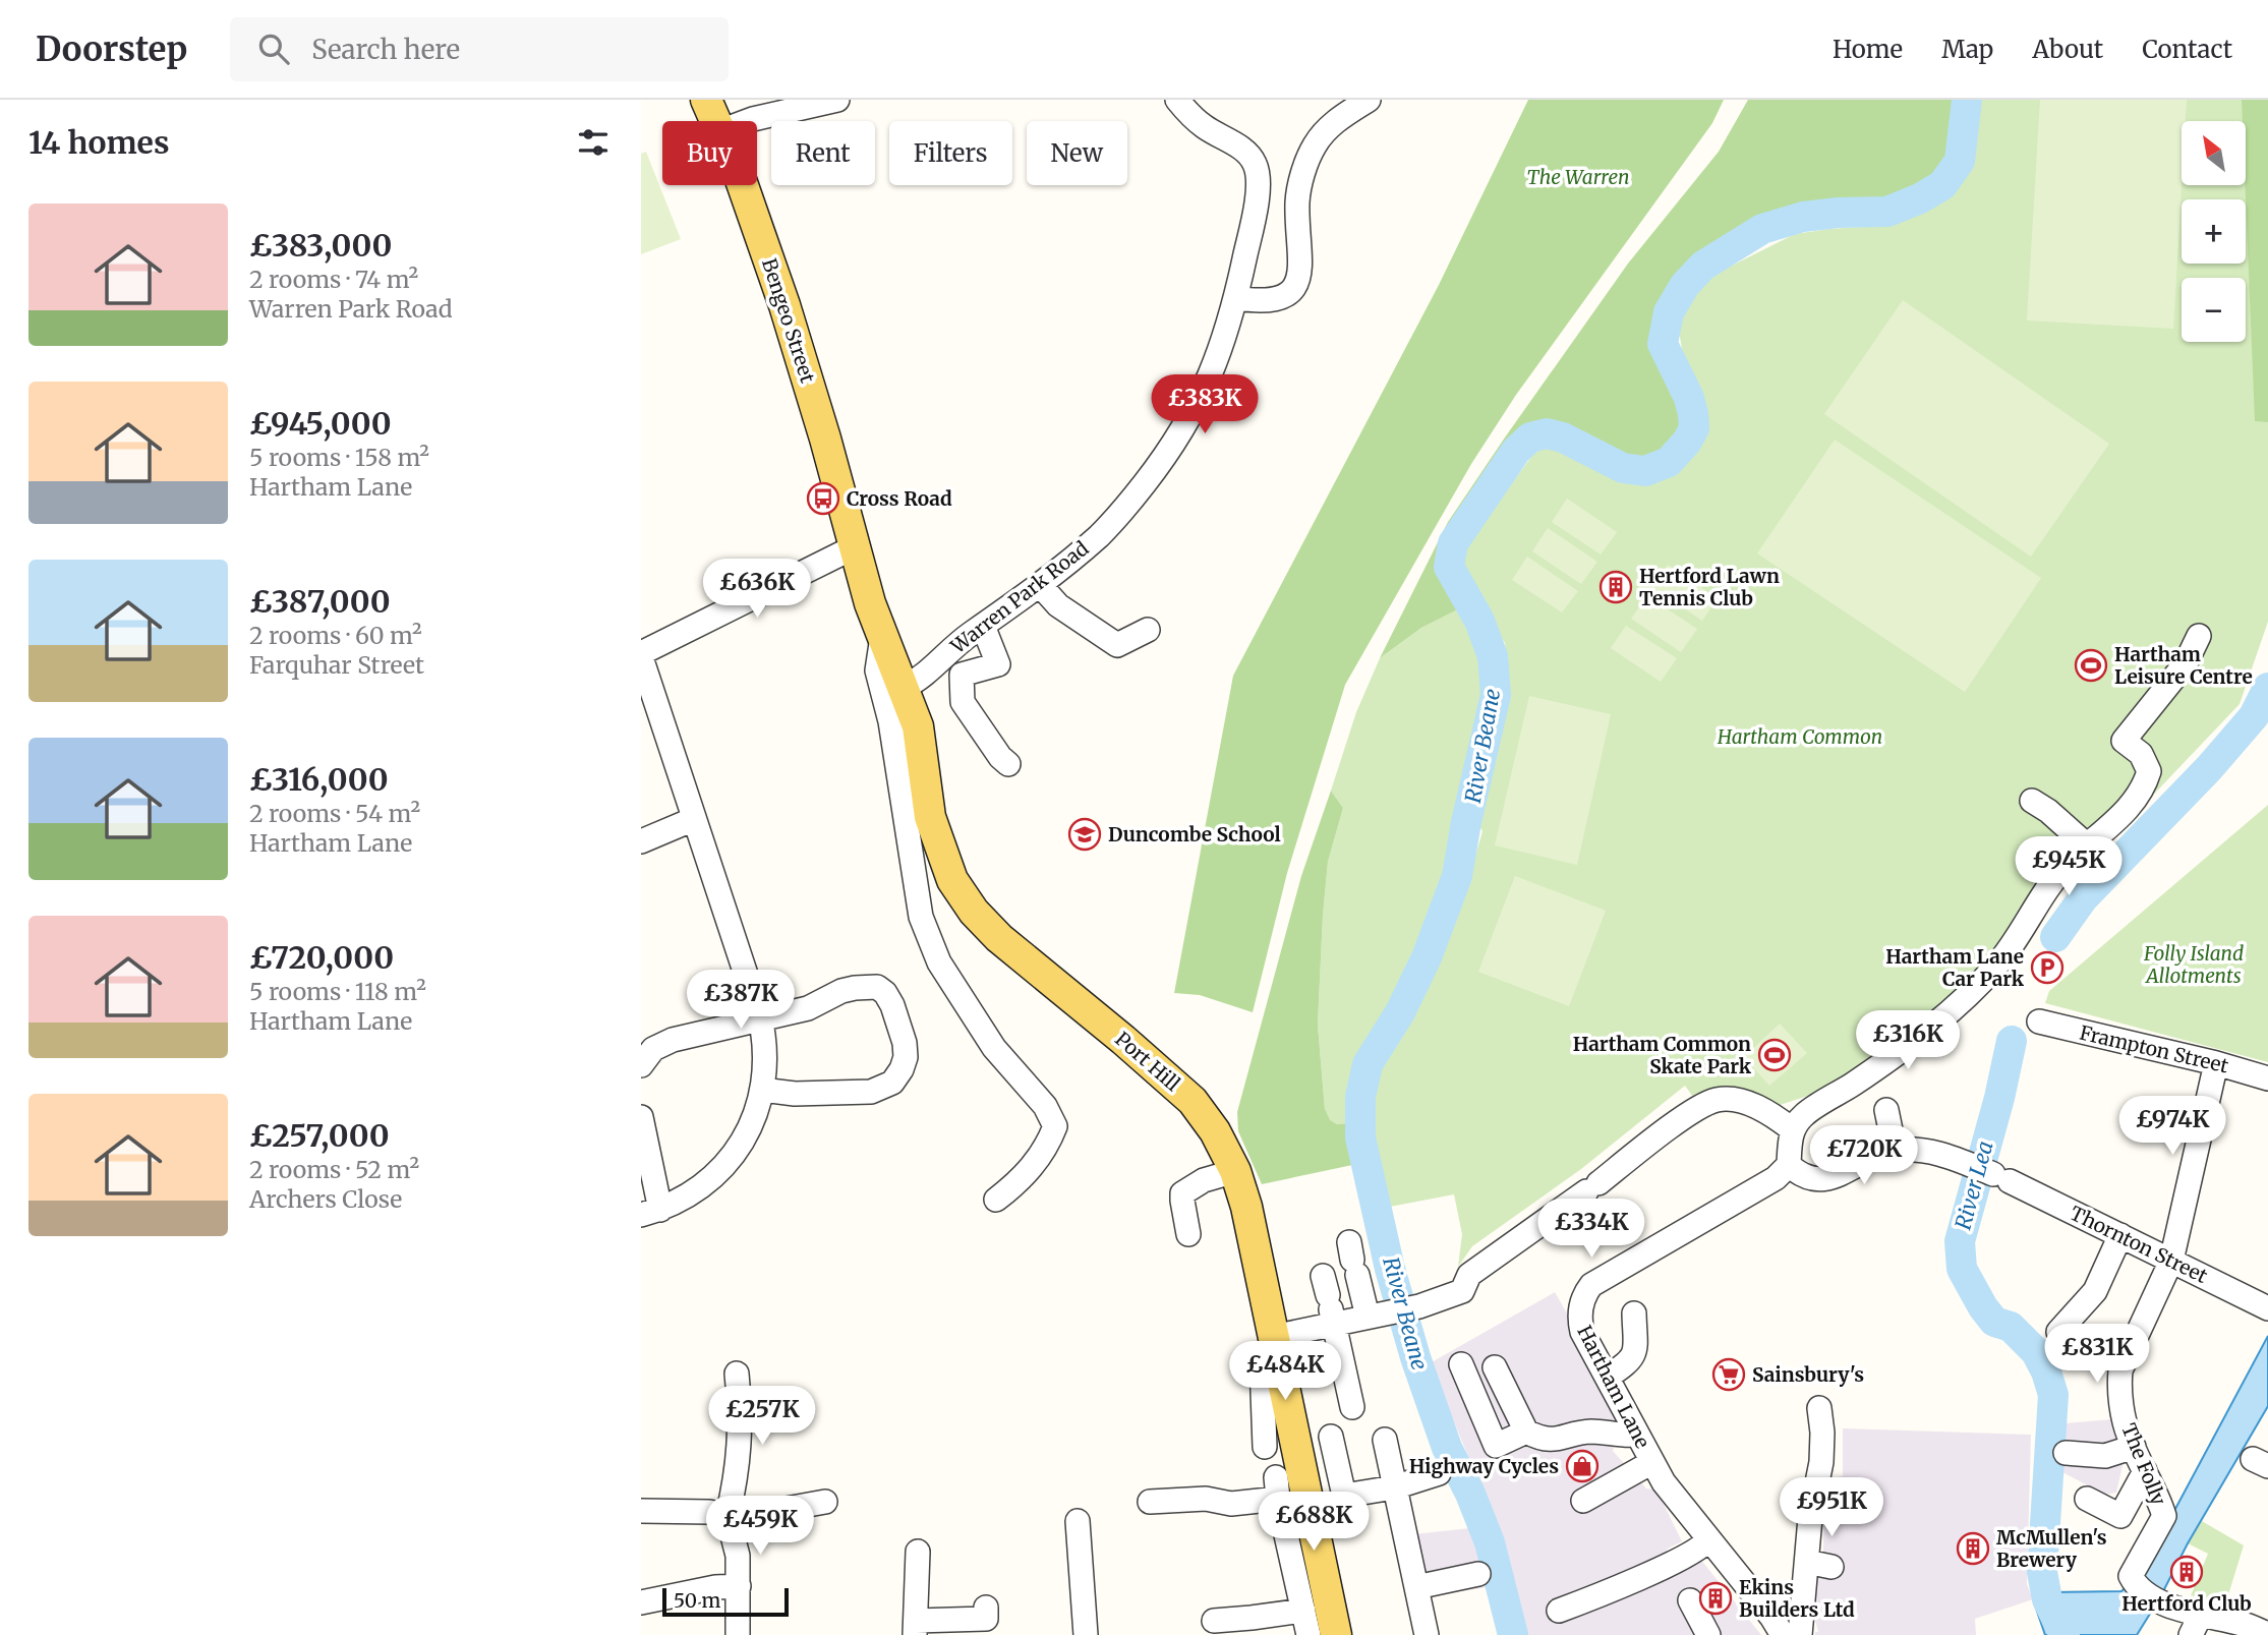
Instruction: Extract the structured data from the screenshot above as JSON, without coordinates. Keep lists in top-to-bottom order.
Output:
{
  "streets": {
    "main road": ["Bengeo Street", "Port Hill"],
    "street": [
      "Warren Park Road",
      "Frampton Street",
      "Thornton Street",
      "Hartham Lane",
      "The Folly"
    ]
  },
  "crossings": [
    ["Bengeo Street", "Port Hill"],
    ["Warren Park Road", "Port Hill"],
    ["Frampton Street", "The Folly"],
    ["Thornton Street", "The Folly"]
  ],
  "water": ["River Beane", "River Lea"],
  "parks": ["The Warren", "Hartham Common", "Folly Island Allotments"],
  "places": {
    "bus stop": ["Cross Road"],
    "building": [
      "Hertford Lawn Tennis Club",
      "McMullen's Brewery",
      "Hertford Club",
      "Ekins Builders Ltd"
    ],
    "sports": ["Hartham Leisure Centre", "Hartham Common Skate Park"],
    "school or university": ["Duncombe School"],
    "parking": ["Hartham Lane Car Park"],
    "supermarket": ["Sainsbury's"],
    "shop": ["Highway Cycles"]
  },
  "scale_bar": "50 m",
  "north": "top left",
  "page": {
    "header": "Doorstep",
    "search": "Search here",
    "nav": [
      "Home",
      "Map",
      "About",
      "Contact"
    ],
    "heading": "14 homes",
    "map_buttons": ["+", "−"],
    "chip": [
      "Buy",
      "Rent",
      "Filters",
      "New"
    ],
    "list": [
      {
        "name": "£383,000",
        "note": "2 rooms · 74 m² · Warren Park Road"
      },
      {
        "name": "£945,000",
        "note": "5 rooms · 158 m² · Hartham Lane"
      },
      {
        "name": "£387,000",
        "note": "2 rooms · 60 m² · Farquhar Street"
      },
      {
        "name": "£316,000",
        "note": "2 rooms · 54 m² · Hartham Lane"
      },
      {
        "name": "£720,000",
        "note": "5 rooms · 118 m² · Hartham Lane"
      },
      {
        "name": "£257,000",
        "note": "2 rooms · 52 m² · Archers Close"
      }
    ],
    "price": [
      "£383K",
      "£636K",
      "£945K",
      "£387K",
      "£316K",
      "£974K",
      "£720K",
      "£334K",
      "£831K",
      "£484K",
      "£257K",
      "£951K",
      "£688K",
      "£459K"
    ],
    "scale": "50 m"
  }
}
